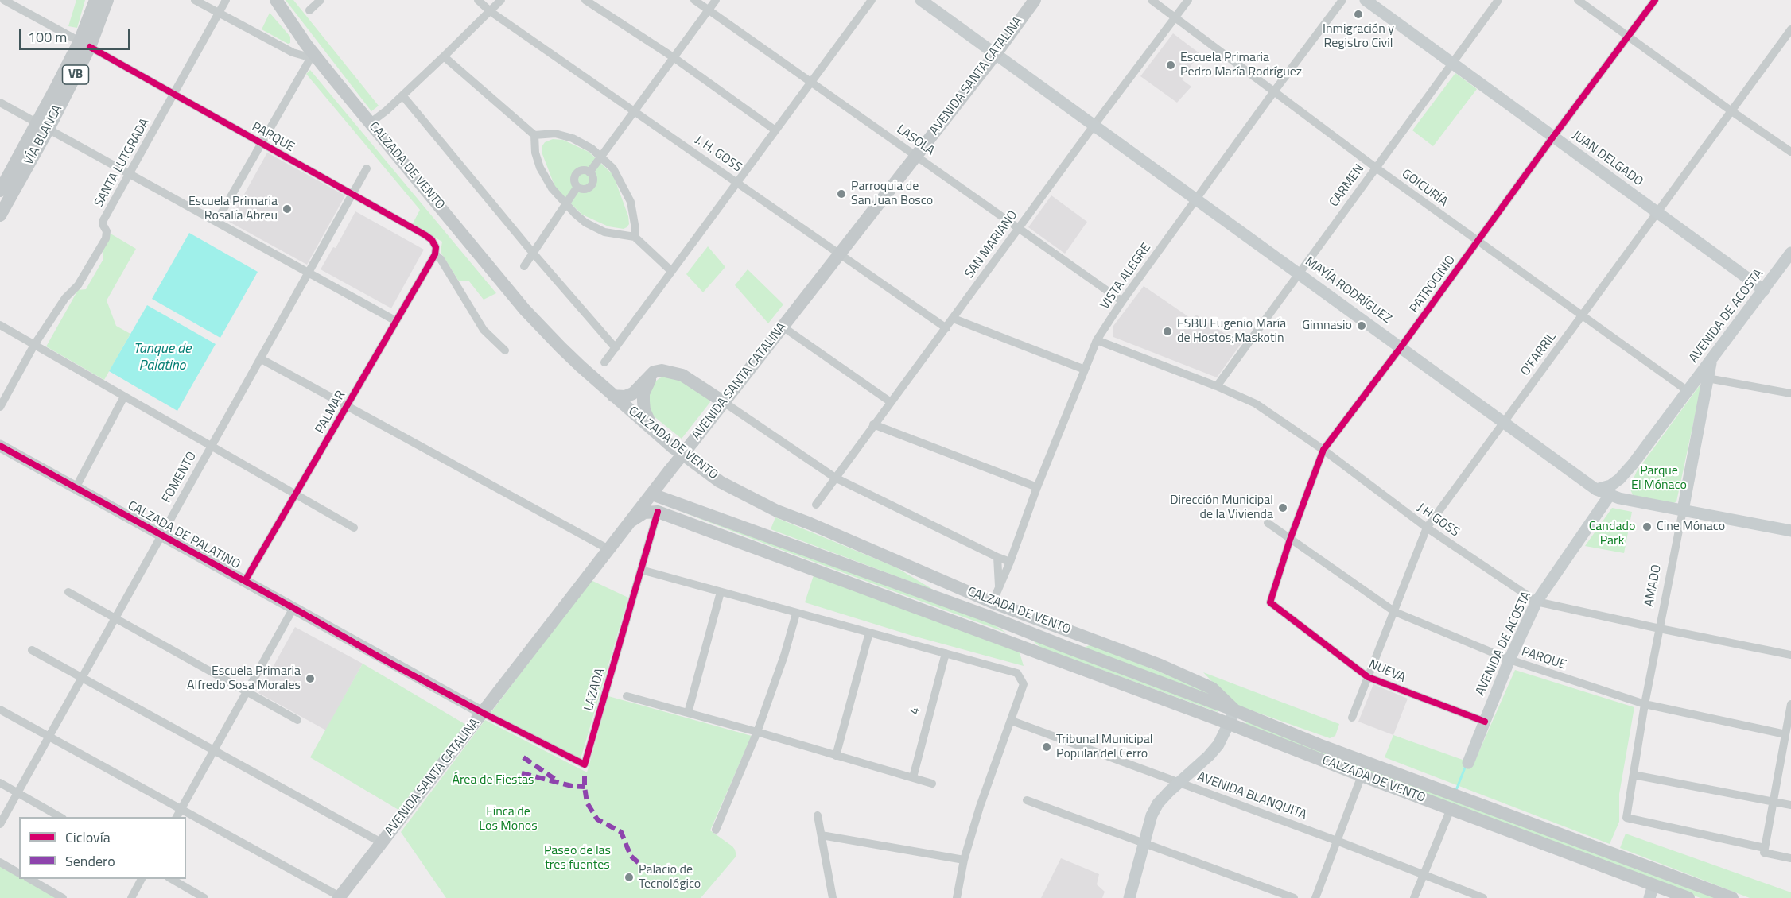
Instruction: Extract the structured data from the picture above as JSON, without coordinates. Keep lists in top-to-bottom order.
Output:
{
  "streets": {
    "main road": [
      "VB",
      "AVENIDA SANTA CATALINA",
      "VÍA BLANCA",
      "CALZADA DE VENTO"
    ],
    "street": [
      "PARQUE",
      "LASOLA",
      "J. H. GOSS",
      "JUAN DELGADO",
      "SANTA LUTGRADA",
      "CARMEN",
      "GOICURÍA",
      "SAN MARIANO",
      "VISTA ALEGRE",
      "PATROCINIO",
      "MAYÍA RODRÍGUEZ",
      "AVENIDA DE ACOSTA",
      "O'FARRIL",
      "PALMAR",
      "FOMENTO",
      "J H GOSS",
      "CALZADA DE PALATINO",
      "AMADO",
      "NUEVA",
      "LAZADA",
      "4",
      "AVENIDA BLANQUITA"
    ]
  },
  "crossings": [
    ["AVENIDA SANTA CATALINA", "LASOLA"],
    ["AVENIDA SANTA CATALINA", "J. H. GOSS"],
    ["AVENIDA SANTA CATALINA", "CALZADA DE VENTO"],
    ["AVENIDA SANTA CATALINA", "MAYÍA RODRÍGUEZ"],
    ["AVENIDA SANTA CATALINA", "CALZADA DE PALATINO"],
    ["AVENIDA SANTA CATALINA", "LAZADA"],
    ["VÍA BLANCA", "PARQUE"],
    ["PARQUE", "SANTA LUTGRADA"],
    ["PARQUE", "PATROCINIO"],
    ["PARQUE", "AVENIDA DE ACOSTA"],
    ["PARQUE", "O'FARRIL"],
    ["PARQUE", "PALMAR"],
    ["PARQUE", "FOMENTO"],
    ["PARQUE", "AMADO"],
    ["LASOLA", "SAN MARIANO"],
    ["LASOLA", "VISTA ALEGRE"],
    ["J. H. GOSS", "SAN MARIANO"],
    ["JUAN DELGADO", "CARMEN"],
    ["JUAN DELGADO", "PATROCINIO"],
    ["JUAN DELGADO", "AVENIDA DE ACOSTA"],
    ["JUAN DELGADO", "O'FARRIL"],
    ["CALZADA DE VENTO", "VISTA ALEGRE"],
    ["CALZADA DE VENTO", "LAZADA"],
    ["CARMEN", "GOICURÍA"],
    ["CARMEN", "MAYÍA RODRÍGUEZ"],
    ["CARMEN", "J H GOSS"],
    ["GOICURÍA", "SAN MARIANO"],
    ["GOICURÍA", "VISTA ALEGRE"],
    ["GOICURÍA", "PATROCINIO"],
    ["GOICURÍA", "AVENIDA DE ACOSTA"],
    ["GOICURÍA", "O'FARRIL"],
    ["SAN MARIANO", "MAYÍA RODRÍGUEZ"],
    ["VISTA ALEGRE", "MAYÍA RODRÍGUEZ"],
    ["VISTA ALEGRE", "J H GOSS"],
    ["PATROCINIO", "MAYÍA RODRÍGUEZ"],
    ["PATROCINIO", "J H GOSS"],
    ["PATROCINIO", "NUEVA"],
    ["MAYÍA RODRÍGUEZ", "AVENIDA DE ACOSTA"],
    ["MAYÍA RODRÍGUEZ", "O'FARRIL"],
    ["MAYÍA RODRÍGUEZ", "AMADO"],
    ["AVENIDA DE ACOSTA", "J H GOSS"],
    ["AVENIDA DE ACOSTA", "AMADO"],
    ["AVENIDA DE ACOSTA", "NUEVA"],
    ["O'FARRIL", "J H GOSS"],
    ["O'FARRIL", "NUEVA"],
    ["PALMAR", "CALZADA DE PALATINO"],
    ["FOMENTO", "CALZADA DE PALATINO"],
    ["J H GOSS", "AMADO"],
    ["CALZADA DE PALATINO", "LAZADA"]
  ],
  "water": ["Tanque de Palatino"],
  "parks": [
    "Parque El Mónaco",
    "Candado Park",
    "Área de Fiestas",
    "Finca de Los Monos",
    "Paseo de las tres fuentes"
  ],
  "places": [
    "Inmigración y Registro Civil",
    "Escuela Primaria Pedro María Rodríguez",
    "Parroquia de San Juan Bosco",
    "Escuela Primaria Rosalía Abreu",
    "Gimnasio",
    "ESBU Eugenio María de Hostos;Maskotin",
    "Dirección Municipal de la Vivienda",
    "Cine Mónaco",
    "Escuela Primaria Alfredo Sosa Morales",
    "Tribunal Municipal Popular del Cerro",
    "Palacio de Tecnológico"
  ],
  "legend": ["Ciclovía", "Sendero"],
  "scale_bar": "100 m"
}
